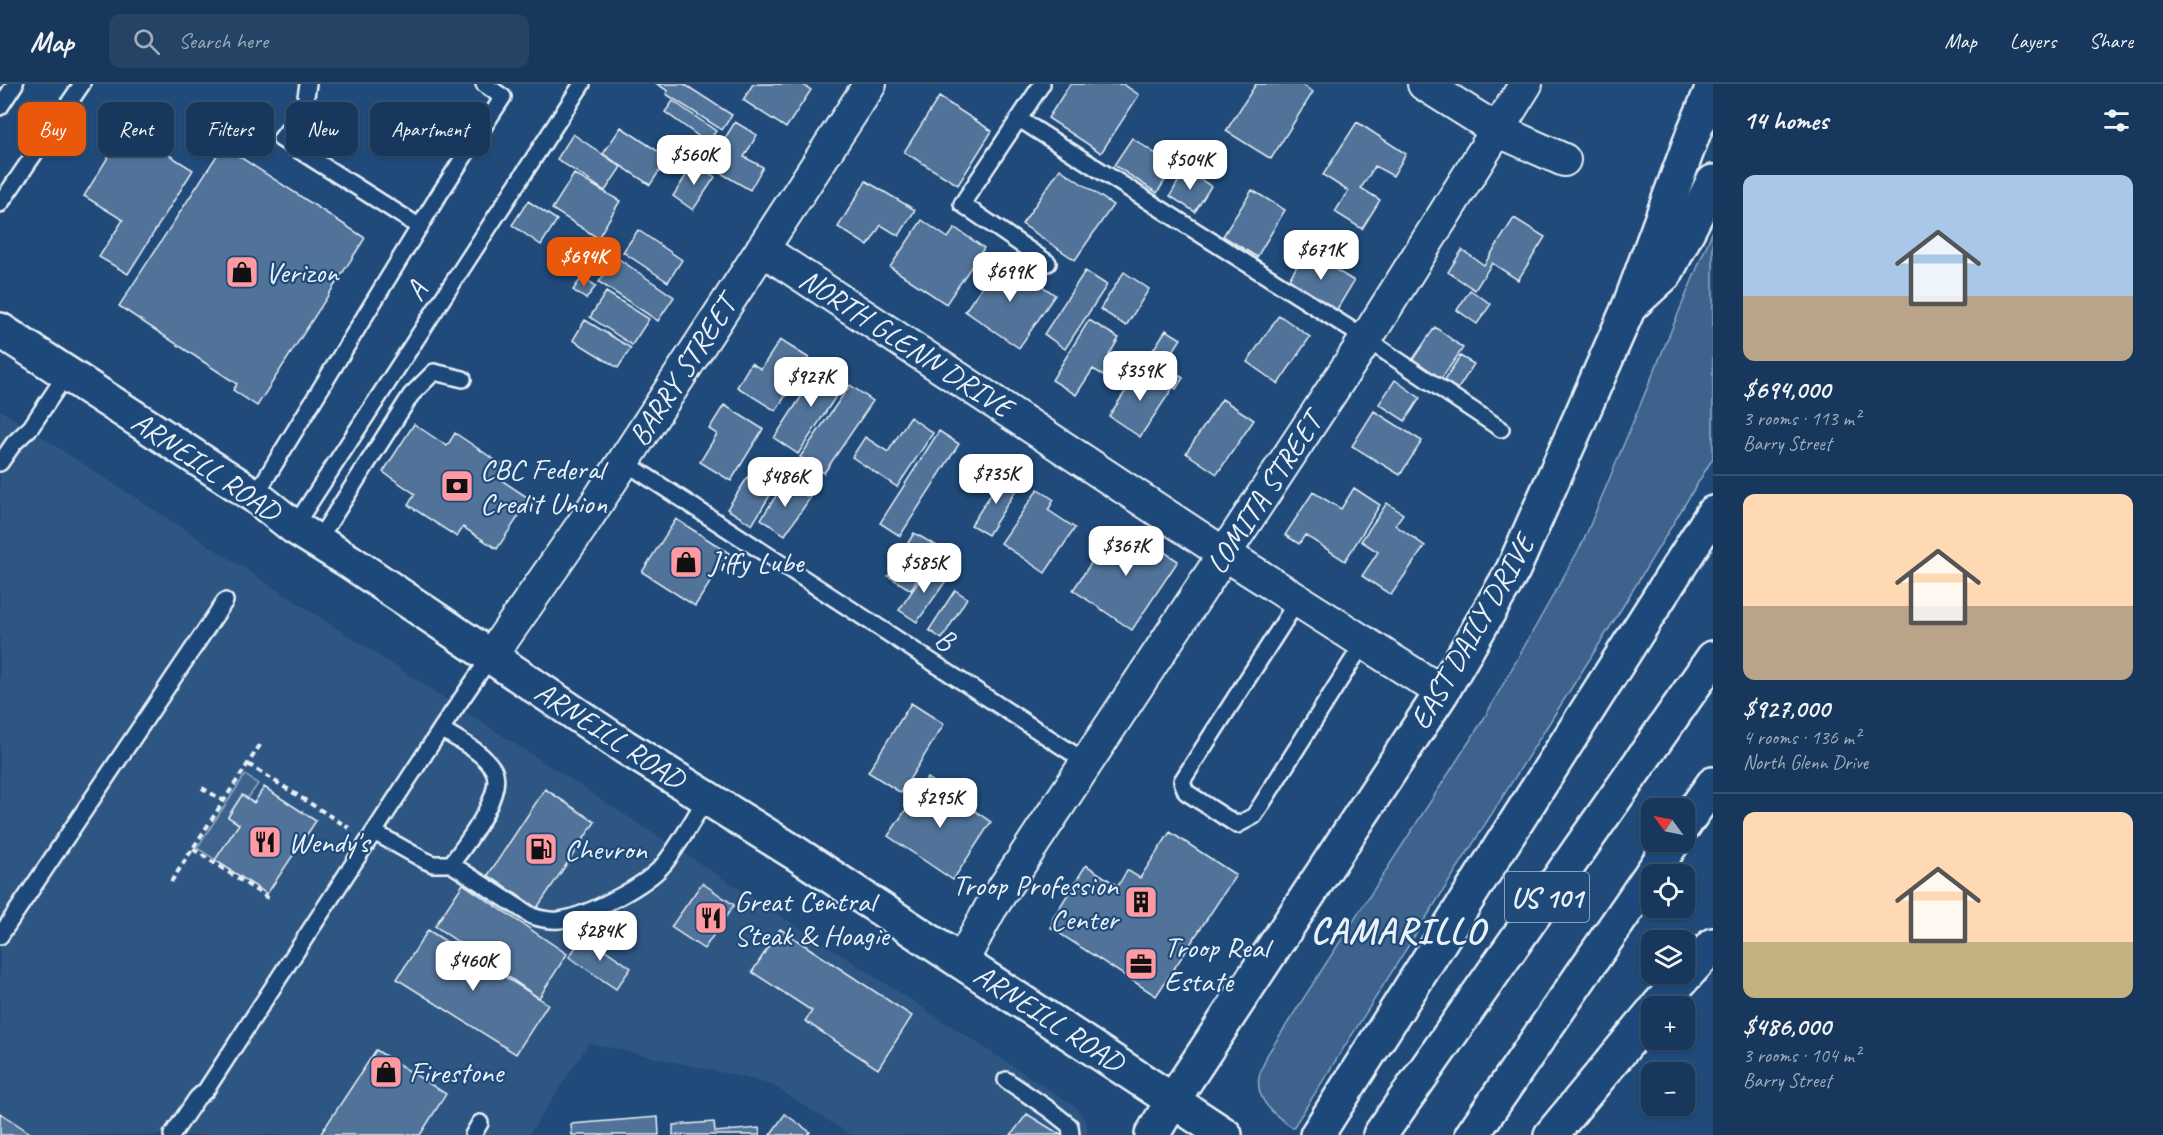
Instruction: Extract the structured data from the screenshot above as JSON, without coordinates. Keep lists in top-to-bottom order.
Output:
{
  "streets": {
    "main road": ["ARNEILL ROAD", "EAST DAILY DRIVE", "US 101"],
    "street": ["NORTH GLENN DRIVE", "BARRY STREET", "LOMITA STREET"],
    "lane": ["A", "B"]
  },
  "crossings": [
    ["A", "ARNEILL ROAD"],
    ["NORTH GLENN DRIVE", "BARRY STREET"],
    ["NORTH GLENN DRIVE", "LOMITA STREET"],
    ["NORTH GLENN DRIVE", "EAST DAILY DRIVE"],
    ["BARRY STREET", "ARNEILL ROAD"],
    ["BARRY STREET", "B"],
    ["ARNEILL ROAD", "LOMITA STREET"],
    ["ARNEILL ROAD", "EAST DAILY DRIVE"],
    ["LOMITA STREET", "B"]
  ],
  "districts": ["CAMARILLO"],
  "places": {
    "shop": ["Verizon", "Jiffy Lube", "Firestone"],
    "bank": ["CBC Federal Credit Union"],
    "restaurant": ["Wendy's", "Great Central Steak & Hoagie"],
    "fuel station": ["Chevron"],
    "building": ["Troop Profession Center"],
    "office": ["Troop Real Estate"]
  },
  "north": "top left",
  "page": {
    "header": "Map",
    "search": "Search here",
    "nav": ["Map", "Layers", "Share"],
    "heading": "14 homes",
    "chip": [
      "Buy",
      "Rent",
      "Filters",
      "New",
      "Apartment"
    ],
    "price": [
      "$560K",
      "$504K",
      "$671K",
      "$694K",
      "$699K",
      "$359K",
      "$927K",
      "$735K",
      "$486K",
      "$367K",
      "$585K",
      "$295K",
      "$284K",
      "$460K"
    ],
    "list": [
      {
        "name": "$694,000",
        "note": "3 rooms · 113 m² · Barry Street"
      },
      {
        "name": "$927,000",
        "note": "4 rooms · 136 m² · North Glenn Drive"
      },
      {
        "name": "$486,000",
        "note": "3 rooms · 104 m² · Barry Street"
      }
    ],
    "map_buttons": ["+", "−"]
  }
}
